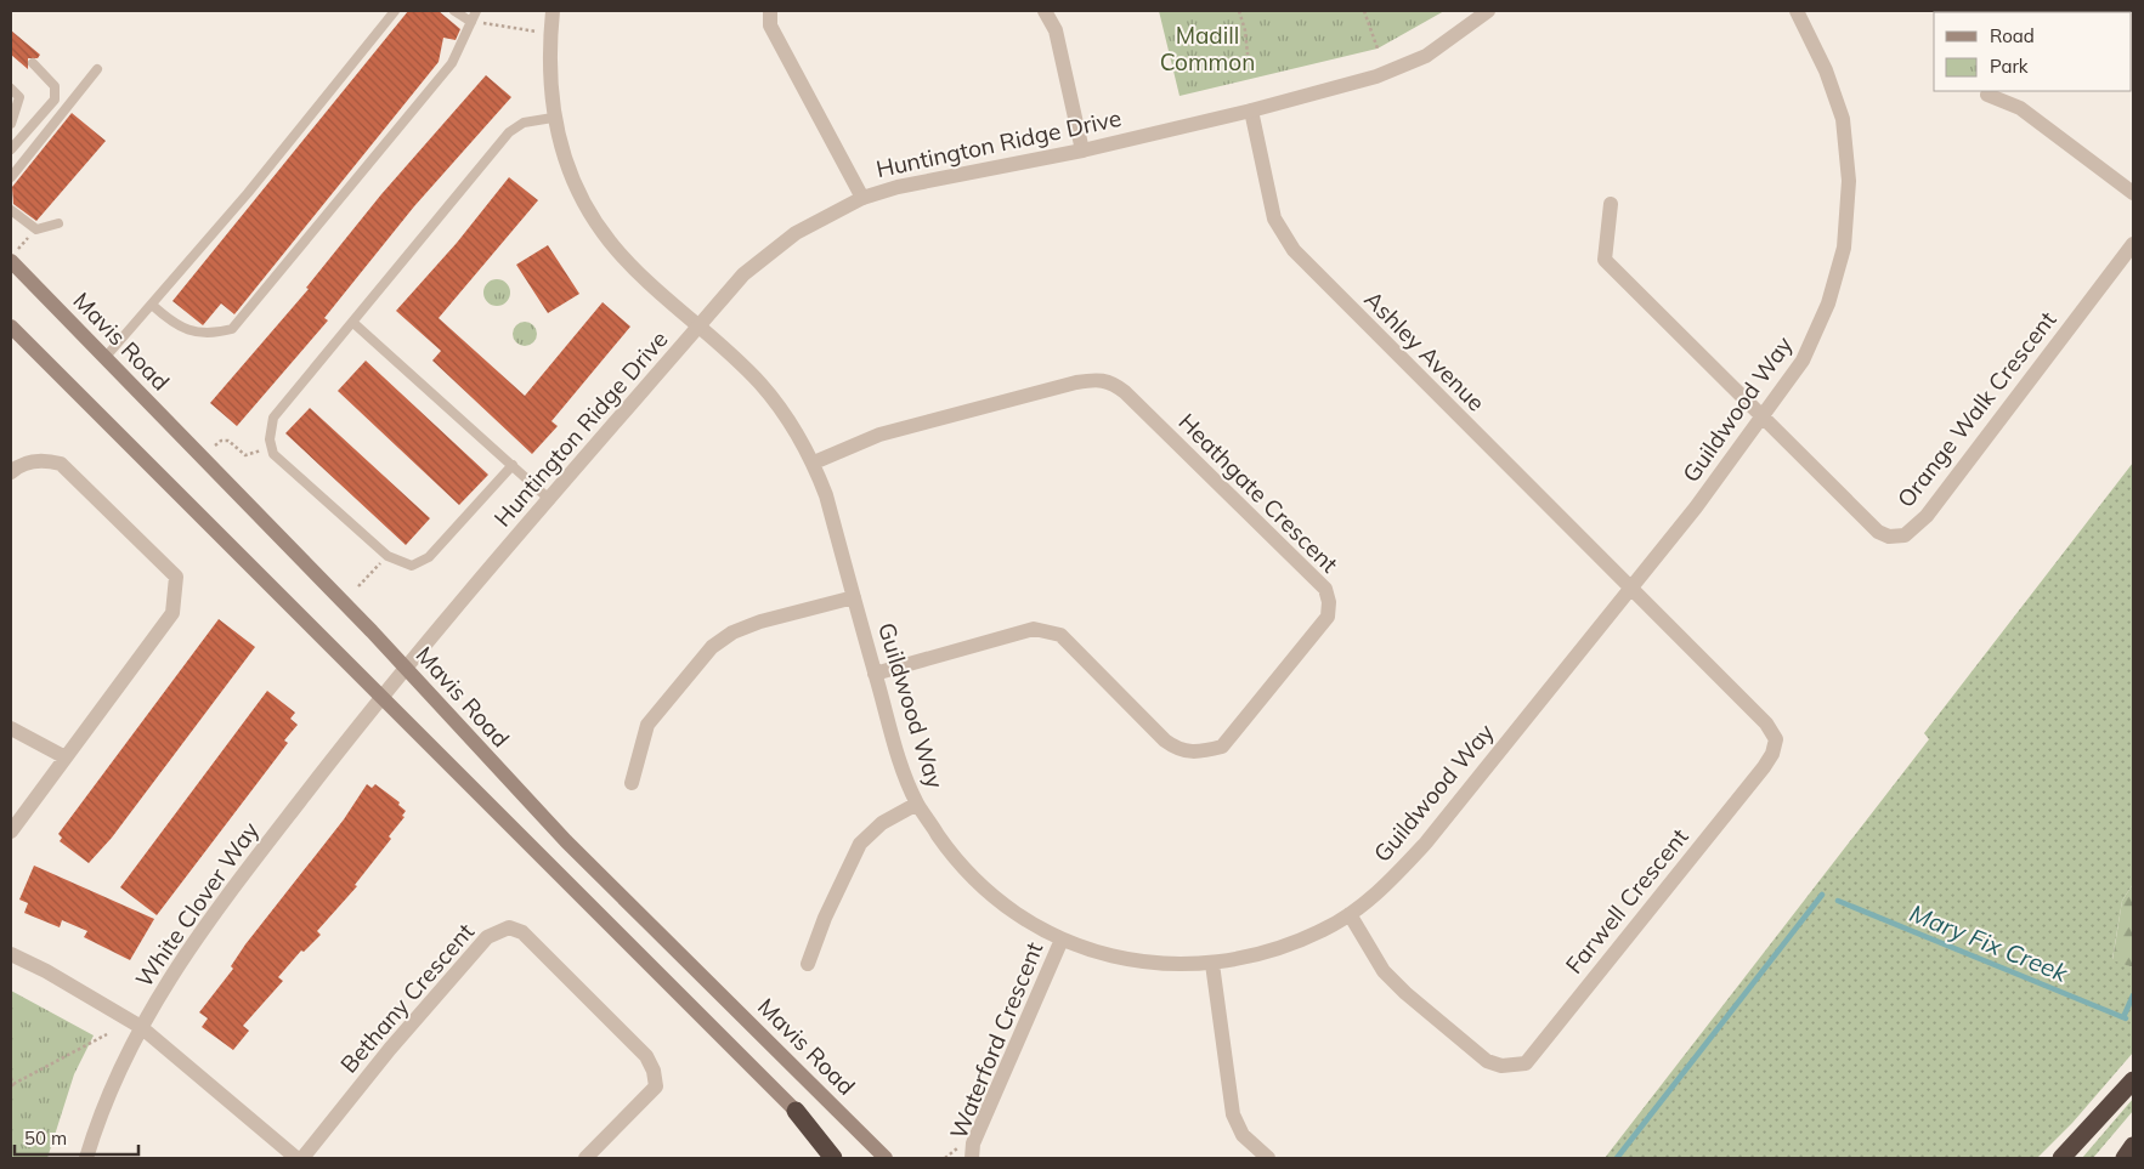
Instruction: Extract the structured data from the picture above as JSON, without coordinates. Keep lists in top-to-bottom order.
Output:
{
  "streets": {
    "main road": ["Mavis Road"],
    "street": [
      "Huntington Ridge Drive",
      "Ashley Avenue",
      "Guildwood Way",
      "Orange Walk Crescent",
      "Heathgate Crescent",
      "Farwell Crescent",
      "White Clover Way",
      "Bethany Crescent",
      "Waterford Crescent"
    ]
  },
  "crossings": [
    ["Huntington Ridge Drive", "Mavis Road"],
    ["Huntington Ridge Drive", "Ashley Avenue"],
    ["Huntington Ridge Drive", "Guildwood Way"],
    ["Huntington Ridge Drive", "White Clover Way"],
    ["Ashley Avenue", "Guildwood Way"],
    ["Ashley Avenue", "Farwell Crescent"],
    ["Guildwood Way", "Orange Walk Crescent"],
    ["Guildwood Way", "Heathgate Crescent"],
    ["Guildwood Way", "Farwell Crescent"],
    ["Guildwood Way", "Waterford Crescent"]
  ],
  "water": ["Mary Fix Creek"],
  "parks": ["Madill Common"],
  "legend": ["Road", "Park"],
  "scale_bar": "50 m"
}
